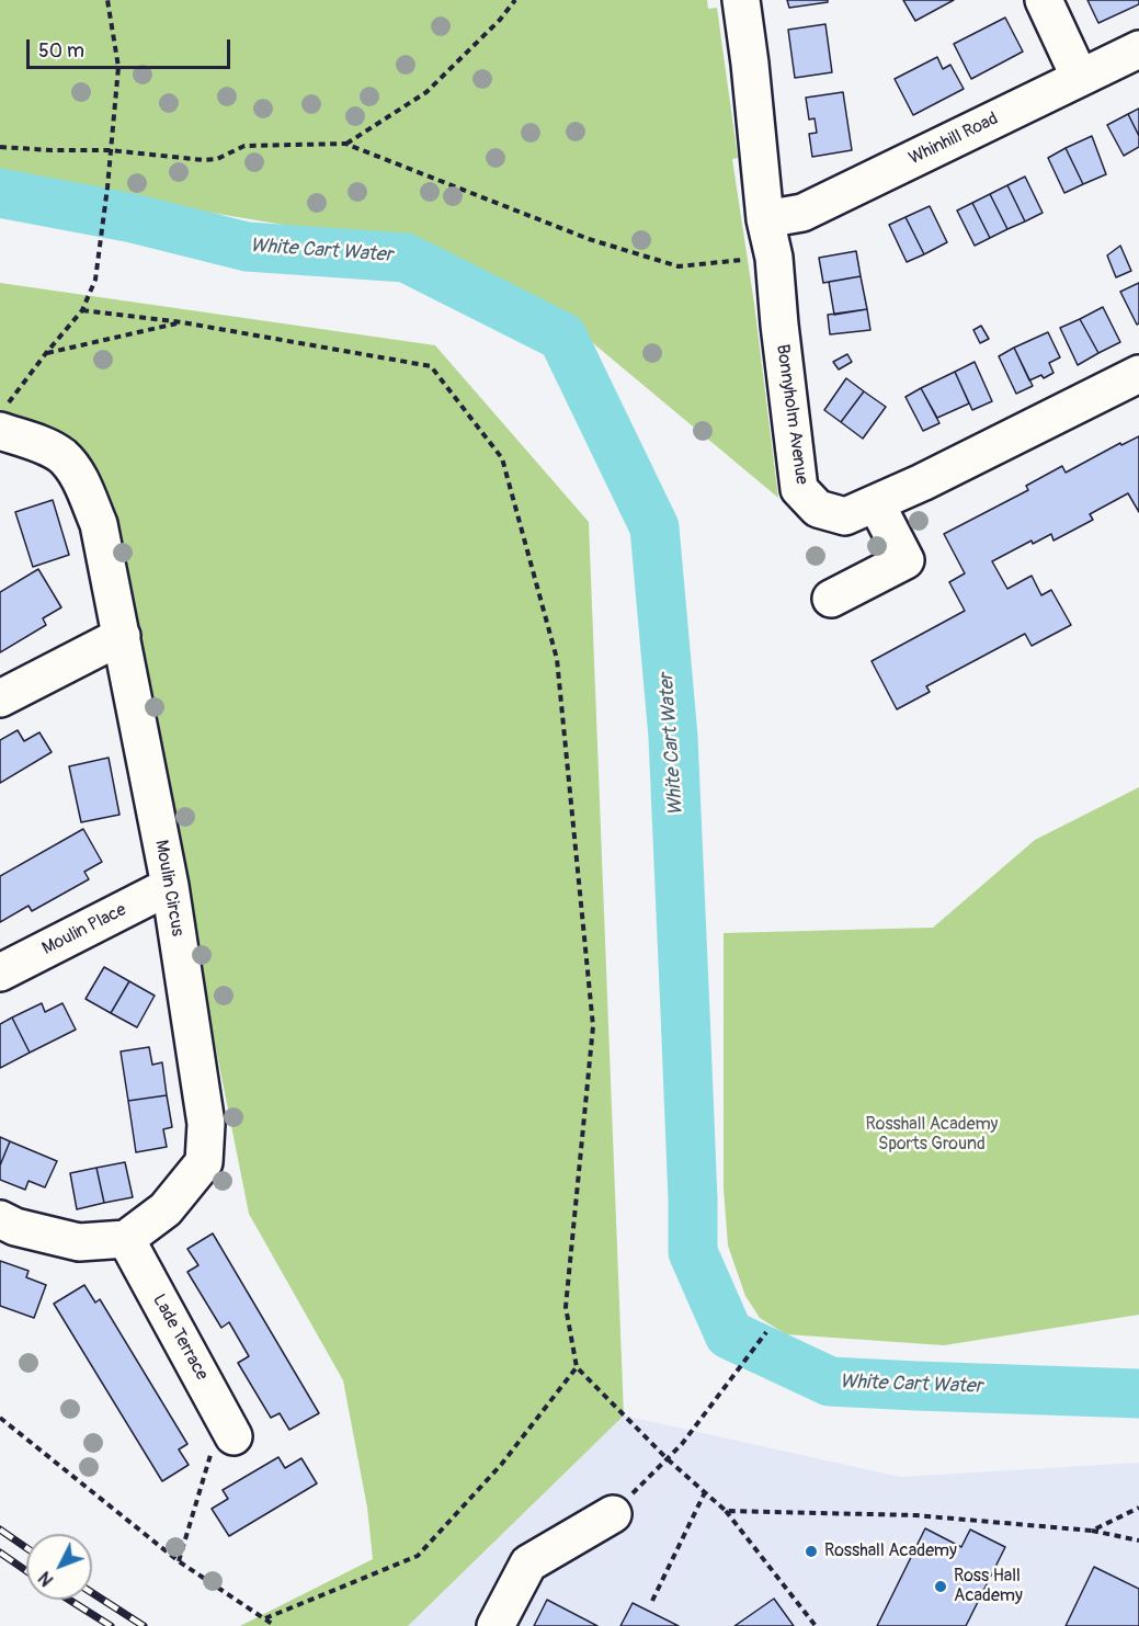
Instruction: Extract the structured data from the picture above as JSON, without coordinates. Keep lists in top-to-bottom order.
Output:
{
  "streets": {
    "street": [
      "Whinhill Road",
      "Bonnyholm Avenue",
      "Moulin Circus",
      "Moulin Place",
      "Lade Terrace"
    ]
  },
  "crossings": [
    ["Whinhill Road", "Bonnyholm Avenue"],
    ["Moulin Circus", "Moulin Place"],
    ["Moulin Circus", "Lade Terrace"]
  ],
  "water": ["White Cart Water"],
  "parks": ["Rosshall Academy Sports Ground"],
  "places": ["Rosshall Academy", "Ross Hall Academy"],
  "scale_bar": "50 m",
  "north": "bottom left"
}
